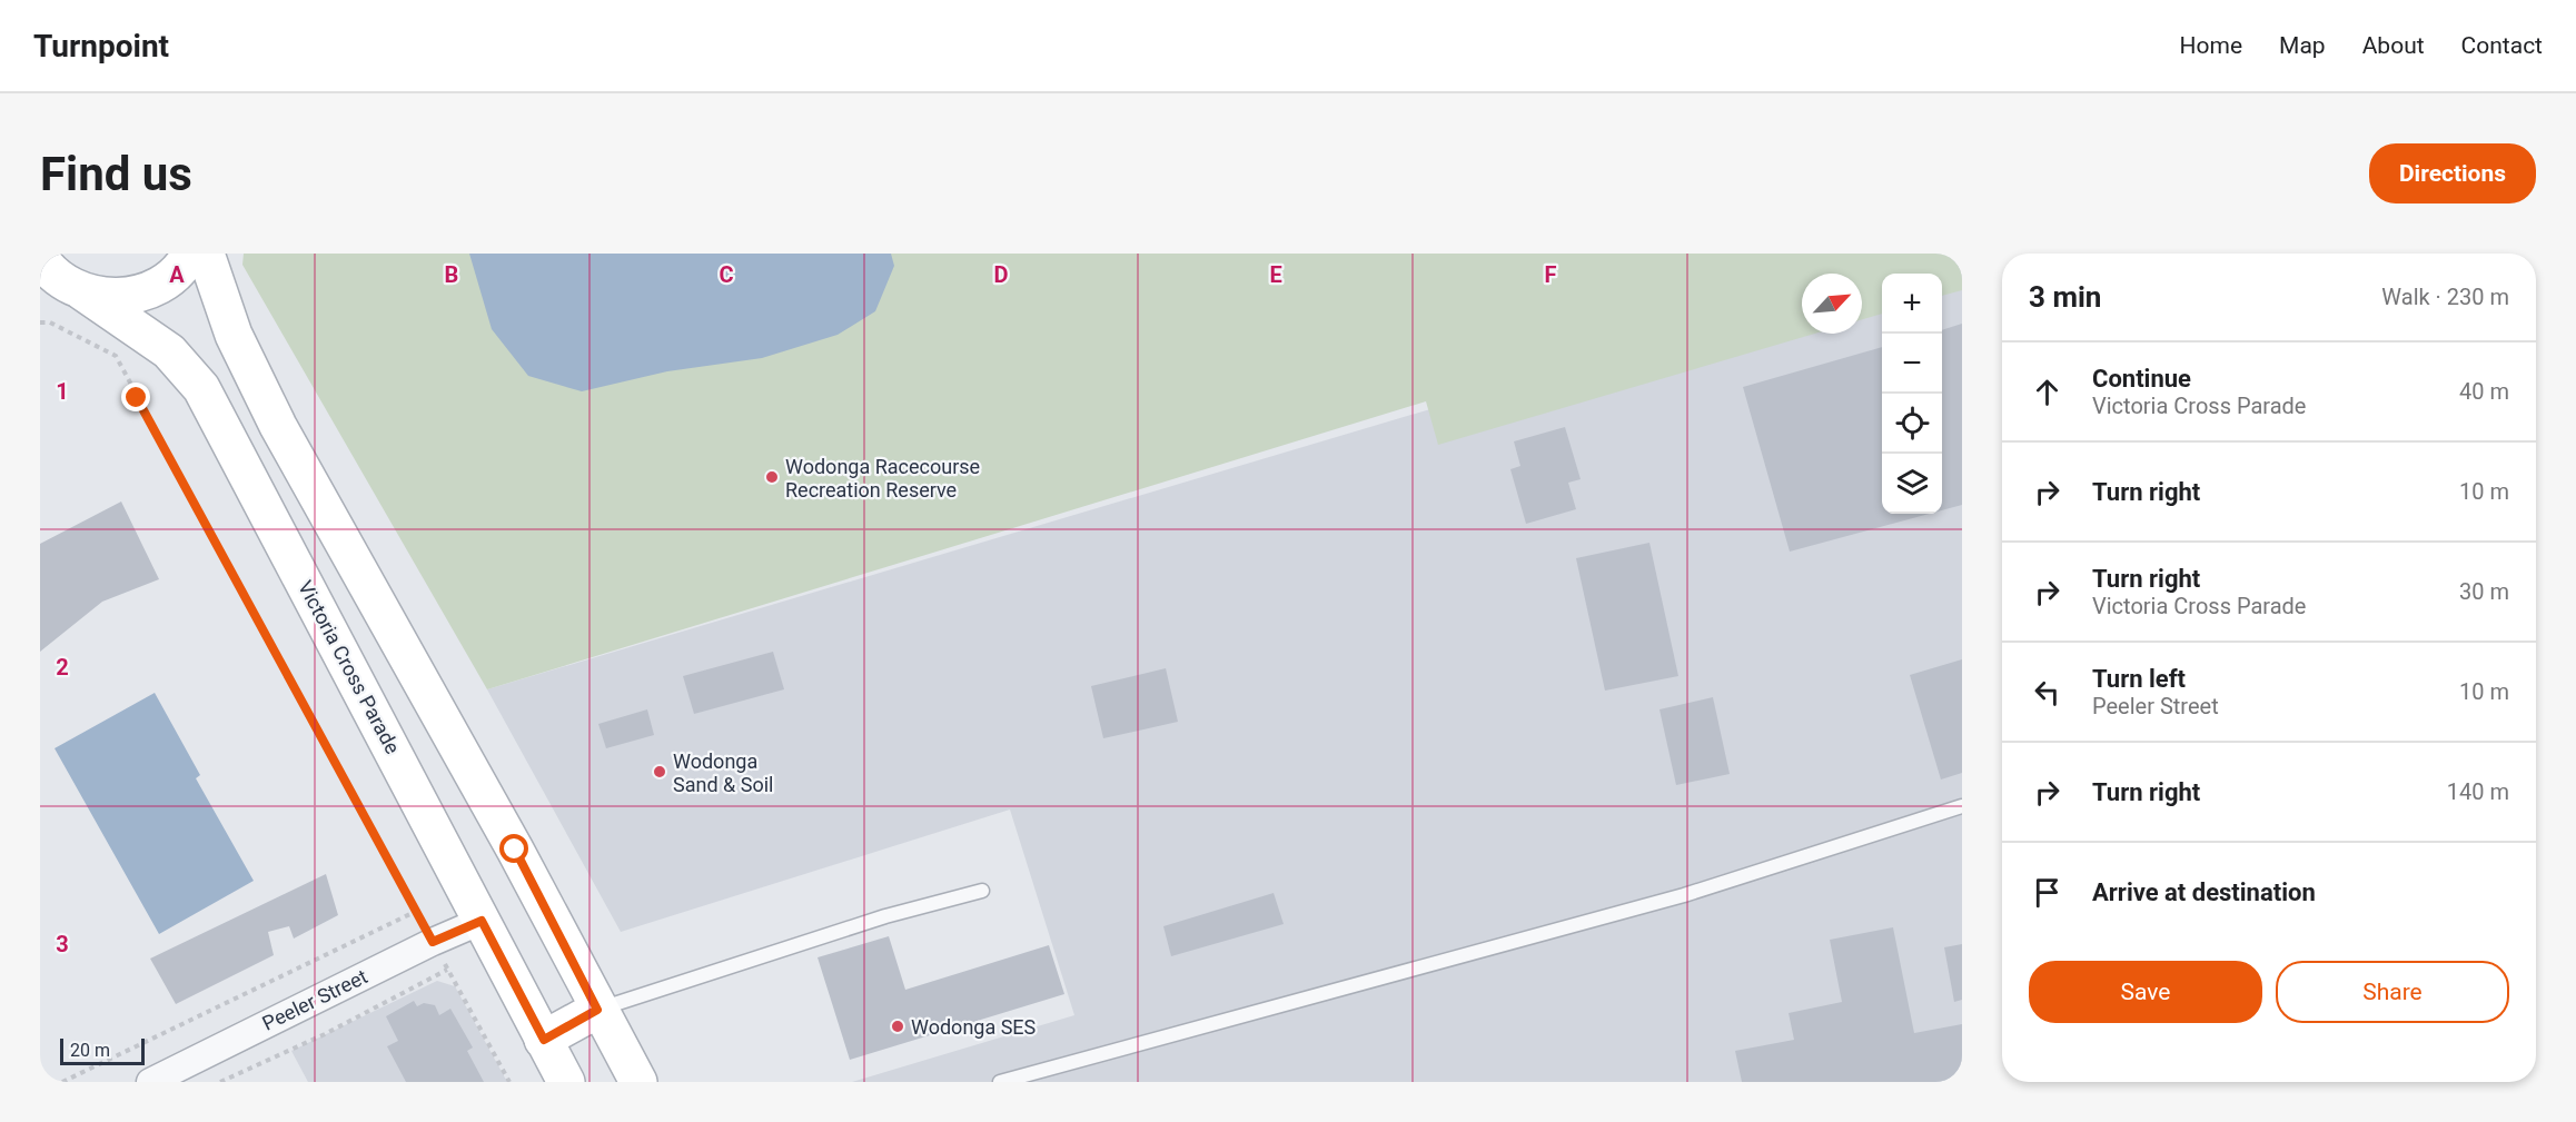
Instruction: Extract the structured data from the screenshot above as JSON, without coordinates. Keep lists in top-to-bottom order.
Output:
{
  "streets": {
    "main road": ["Victoria Cross Parade"],
    "street": ["Peeler Street"]
  },
  "crossings": [
    ["Victoria Cross Parade", "Peeler Street"]
  ],
  "places": ["Wodonga Racecourse Recreation Reserve", "Wodonga Sand & Soil", "Wodonga SES"],
  "scale_bar": "20 m",
  "north": "top right",
  "page": {
    "header": "Turnpoint",
    "nav": [
      "Home",
      "Map",
      "About",
      "Contact"
    ],
    "buttons": [
      "Directions",
      ["Save", "Share"]
    ],
    "title": "Find us",
    "heading": ["3 min", "Walk · 230 m"],
    "map_buttons": ["+", "−"],
    "list": [
      ["Continue", "Victoria Cross Parade", "40 m"],
      ["Turn right", "10 m"],
      ["Turn right", "Victoria Cross Parade", "30 m"],
      ["Turn left", "Peeler Street", "10 m"],
      ["Turn right", "140 m"],
      "Arrive at destination"
    ],
    "scale": "20 m"
  },
  "grid": {
    "columns": [
      "A",
      "B",
      "C",
      "D",
      "E",
      "F"
    ],
    "rows": ["1", "2", "3"]
  }
}
